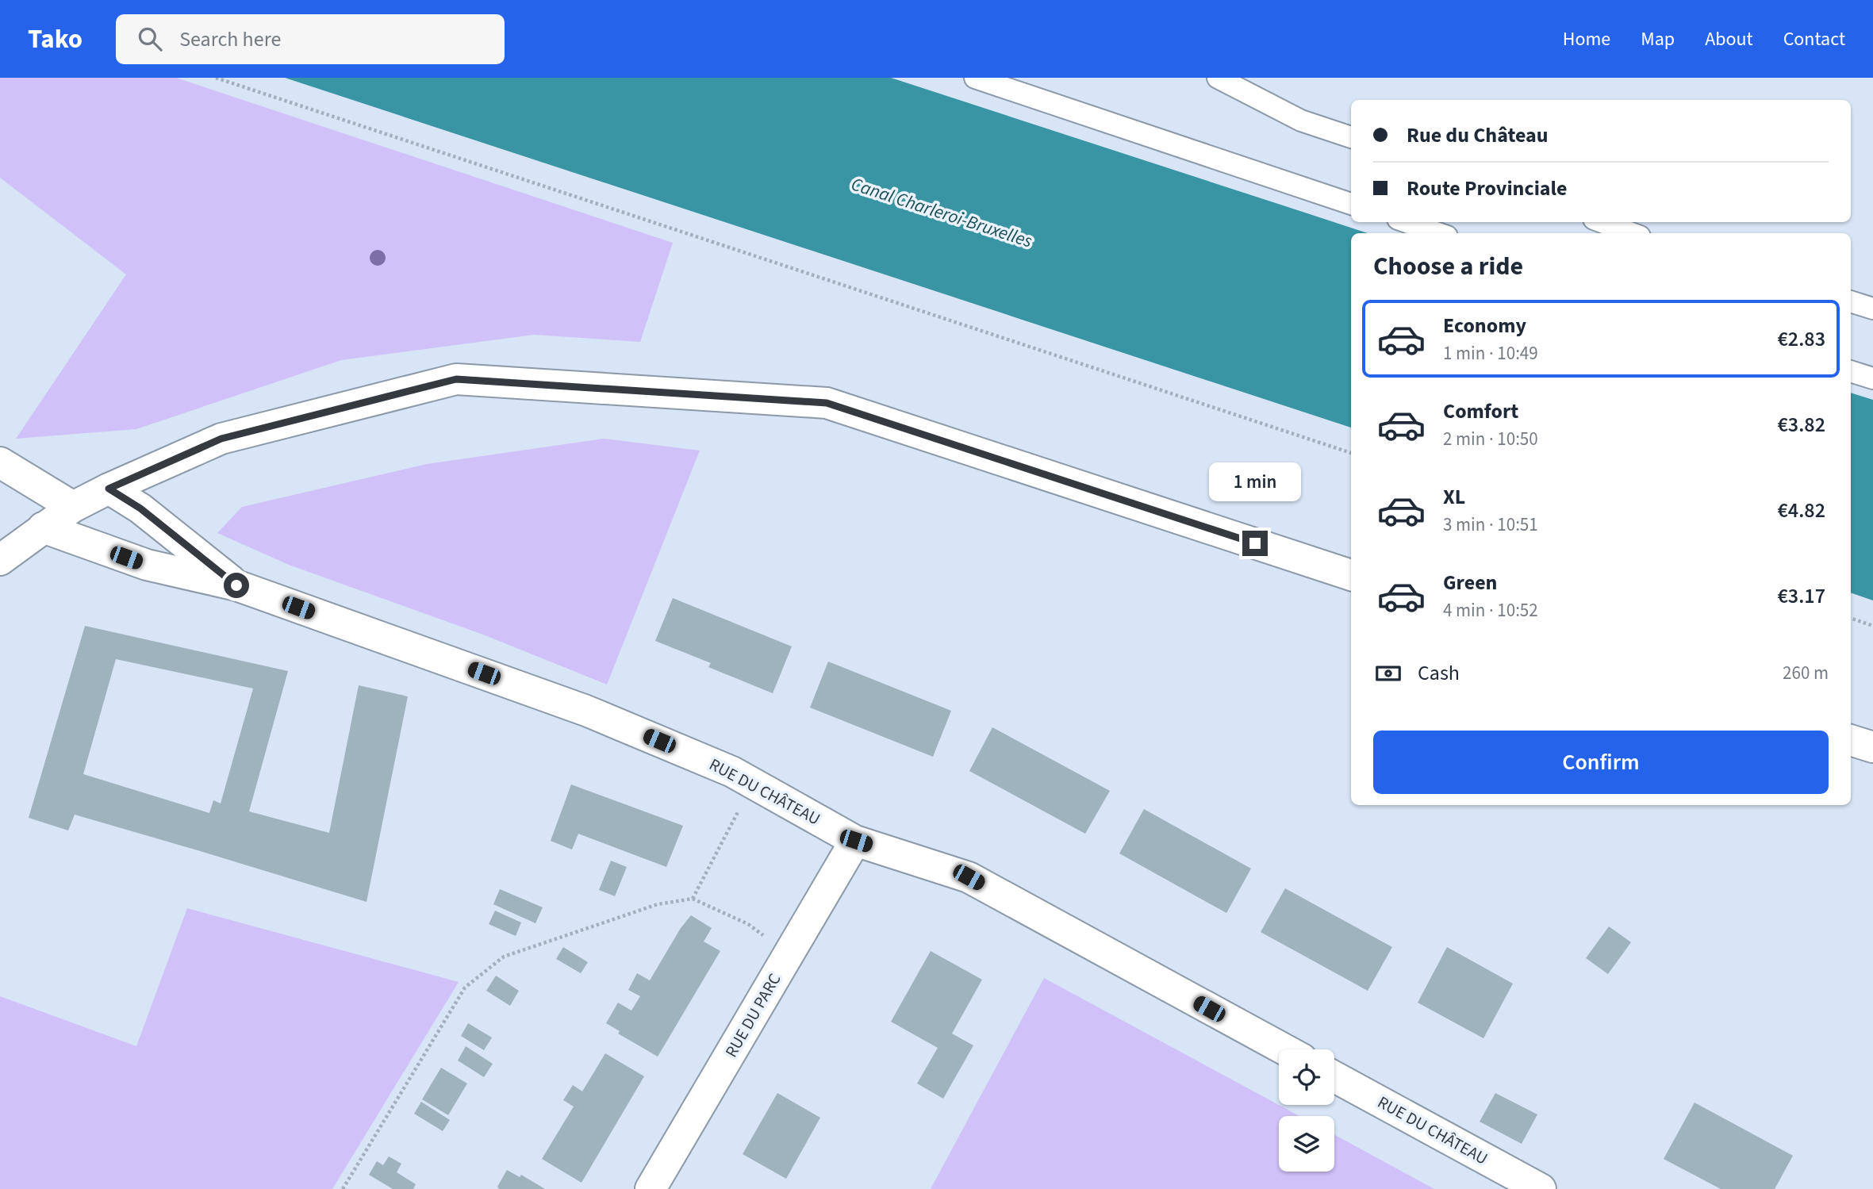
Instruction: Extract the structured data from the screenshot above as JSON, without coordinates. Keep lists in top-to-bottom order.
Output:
{
  "streets": {
    "street": ["RUE DU CHÂTEAU", "RUE DU PARC"]
  },
  "crossings": [
    ["RUE DU CHÂTEAU", "RUE DU PARC"]
  ],
  "water": ["Canal Charleroi-Bruxelles"],
  "page": {
    "header": "Tako",
    "search": "Search here",
    "nav": [
      "Home",
      "Map",
      "About",
      "Contact"
    ],
    "banner": ["Rue du Château", "Route Provinciale"],
    "heading": "Choose a ride",
    "list": [
      {
        "name": "Economy",
        "note": "1 min · 10:49",
        "value": "€2.83"
      },
      {
        "name": "Comfort",
        "note": "2 min · 10:50",
        "value": "€3.82"
      },
      {
        "name": "XL",
        "note": "3 min · 10:51",
        "value": "€4.82"
      },
      {
        "name": "Green",
        "note": "4 min · 10:52",
        "value": "€3.17"
      }
    ],
    "bubble": "1 min",
    "pay": ["Cash", "260 m"],
    "buttons": "Confirm"
  }
}
